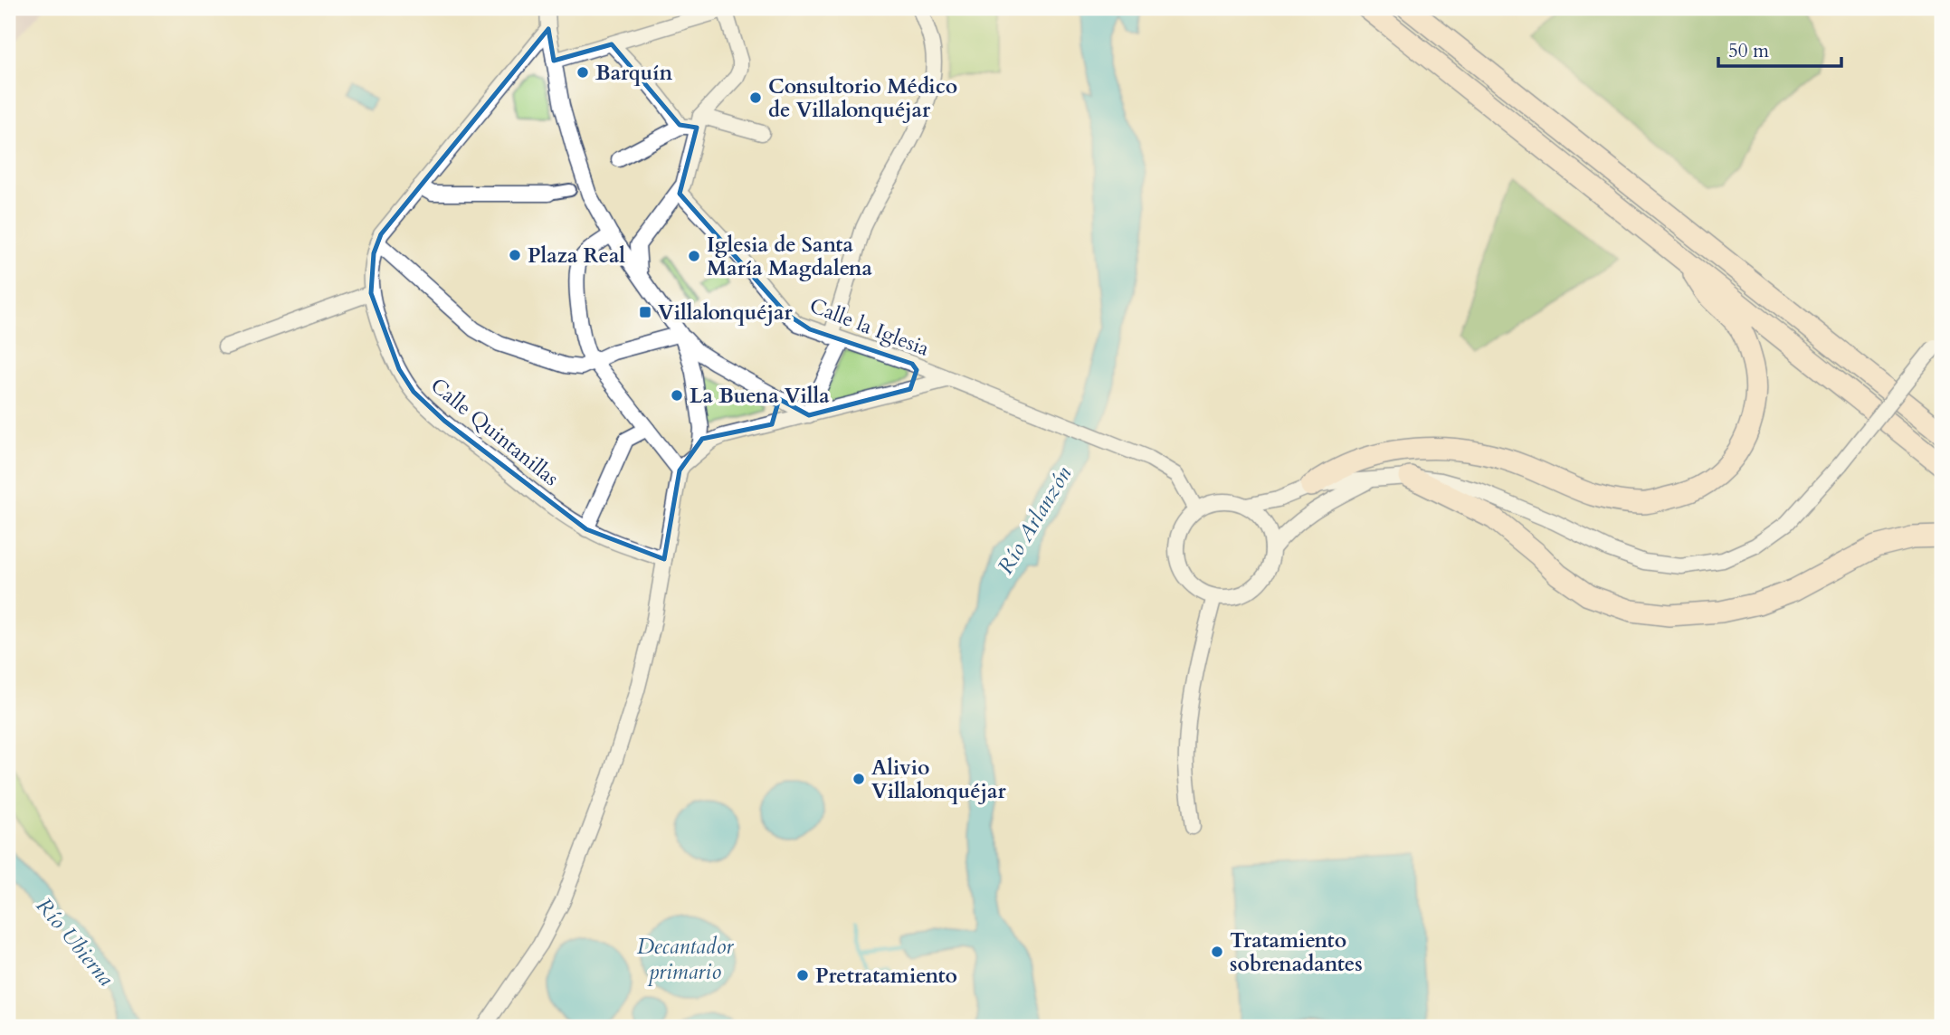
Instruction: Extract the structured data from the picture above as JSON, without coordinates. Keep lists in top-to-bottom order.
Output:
{
  "streets": {
    "street": ["Calle la Iglesia", "Calle Quintanillas"]
  },
  "water": ["Río Arlanzón", "Río Ubierna", "Decantador primario"],
  "places": {
    "other": [
      "Barquín",
      "Consultorio Médico de Villalonquéjar",
      "Plaza Real",
      "Iglesia de Santa María Magdalena",
      "La Buena Villa",
      "Alivio Villalonquéjar",
      "Tratamiento sobrenadantes",
      "Pretratamiento"
    ],
    "transit": ["Villalonquéjar"]
  },
  "scale_bar": "50 m"
}
